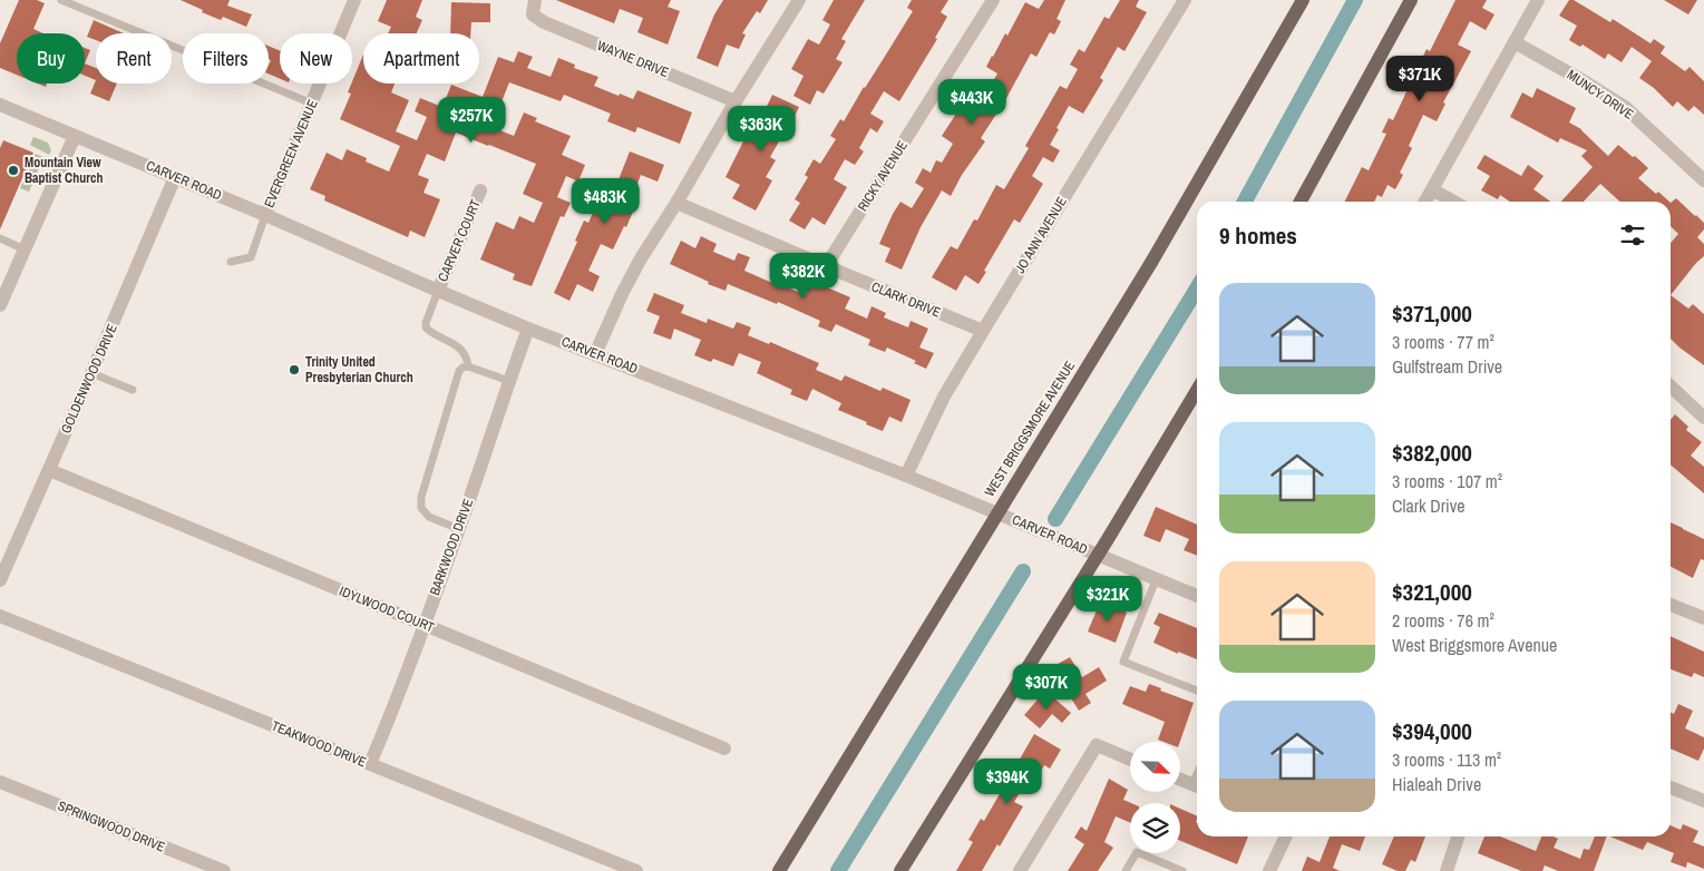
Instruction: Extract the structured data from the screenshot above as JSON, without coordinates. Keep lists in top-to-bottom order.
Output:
{
  "streets": {
    "main road": ["WEST BRIGGSMORE AVENUE"],
    "street": [
      "WAYNE DRIVE",
      "MUNCY DRIVE",
      "EVERGREEN AVENUE",
      "RICKY AVENUE",
      "CARVER ROAD",
      "JO ANN AVENUE",
      "CARVER COURT",
      "CLARK DRIVE",
      "GOLDENWOOD DRIVE",
      "BARKWOOD DRIVE",
      "IDYLWOOD COURT",
      "TEAKWOOD DRIVE",
      "SPRINGWOOD DRIVE"
    ]
  },
  "crossings": [
    ["EVERGREEN AVENUE", "CARVER ROAD"],
    ["RICKY AVENUE", "CLARK DRIVE"],
    ["CARVER ROAD", "JO ANN AVENUE"],
    ["CARVER ROAD", "CARVER COURT"],
    ["CARVER ROAD", "GOLDENWOOD DRIVE"],
    ["CARVER ROAD", "WEST BRIGGSMORE AVENUE"],
    ["CARVER ROAD", "BARKWOOD DRIVE"],
    ["JO ANN AVENUE", "CLARK DRIVE"],
    ["GOLDENWOOD DRIVE", "IDYLWOOD COURT"],
    ["BARKWOOD DRIVE", "IDYLWOOD COURT"],
    ["BARKWOOD DRIVE", "TEAKWOOD DRIVE"]
  ],
  "places": ["Mountain View Baptist Church", "Trinity United Presbyterian Church"],
  "north": "bottom right",
  "page": {
    "chip": [
      "Buy",
      "Rent",
      "Filters",
      "New",
      "Apartment"
    ],
    "price": [
      "$371K",
      "$443K",
      "$257K",
      "$363K",
      "$483K",
      "$382K",
      "$321K",
      "$307K",
      "$394K"
    ],
    "heading": "9 homes",
    "list": [
      {
        "name": "$371,000",
        "note": "3 rooms · 77 m² · Gulfstream Drive"
      },
      {
        "name": "$382,000",
        "note": "3 rooms · 107 m² · Clark Drive"
      },
      {
        "name": "$321,000",
        "note": "2 rooms · 76 m² · West Briggsmore Avenue"
      },
      {
        "name": "$394,000",
        "note": "3 rooms · 113 m² · Hialeah Drive"
      }
    ]
  }
}
